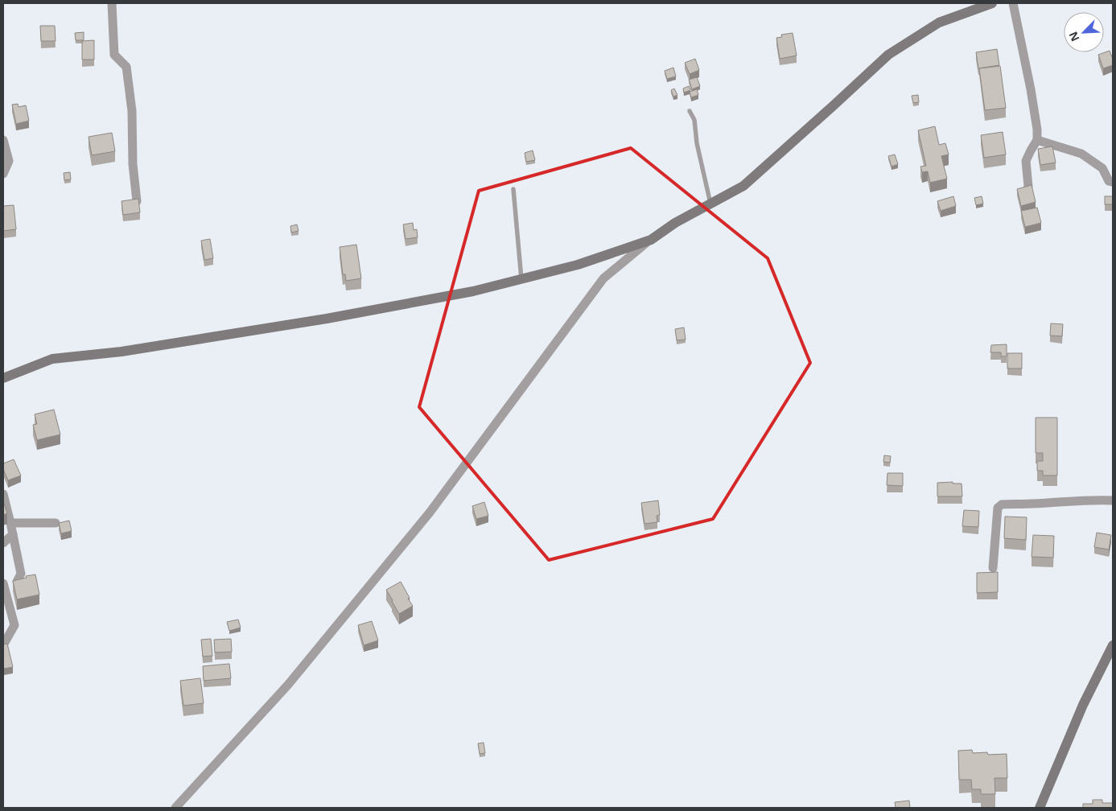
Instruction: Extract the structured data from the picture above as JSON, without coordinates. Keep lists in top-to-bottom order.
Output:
{
  "north": "bottom left"
}
